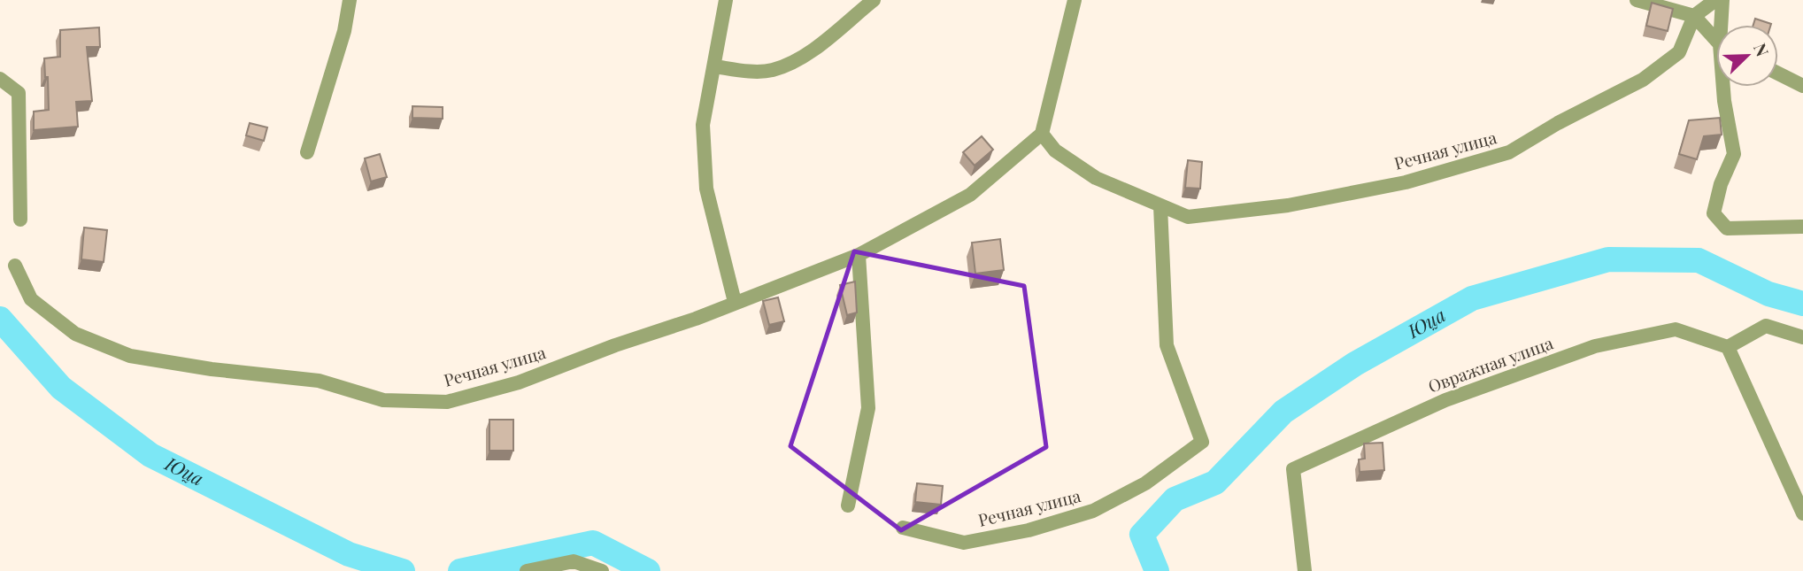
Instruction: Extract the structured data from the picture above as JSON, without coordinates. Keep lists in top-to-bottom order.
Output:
{
  "streets": {
    "street": ["Речная улица", "Овражная улица"]
  },
  "water": ["Юца"],
  "north": "top right"
}
